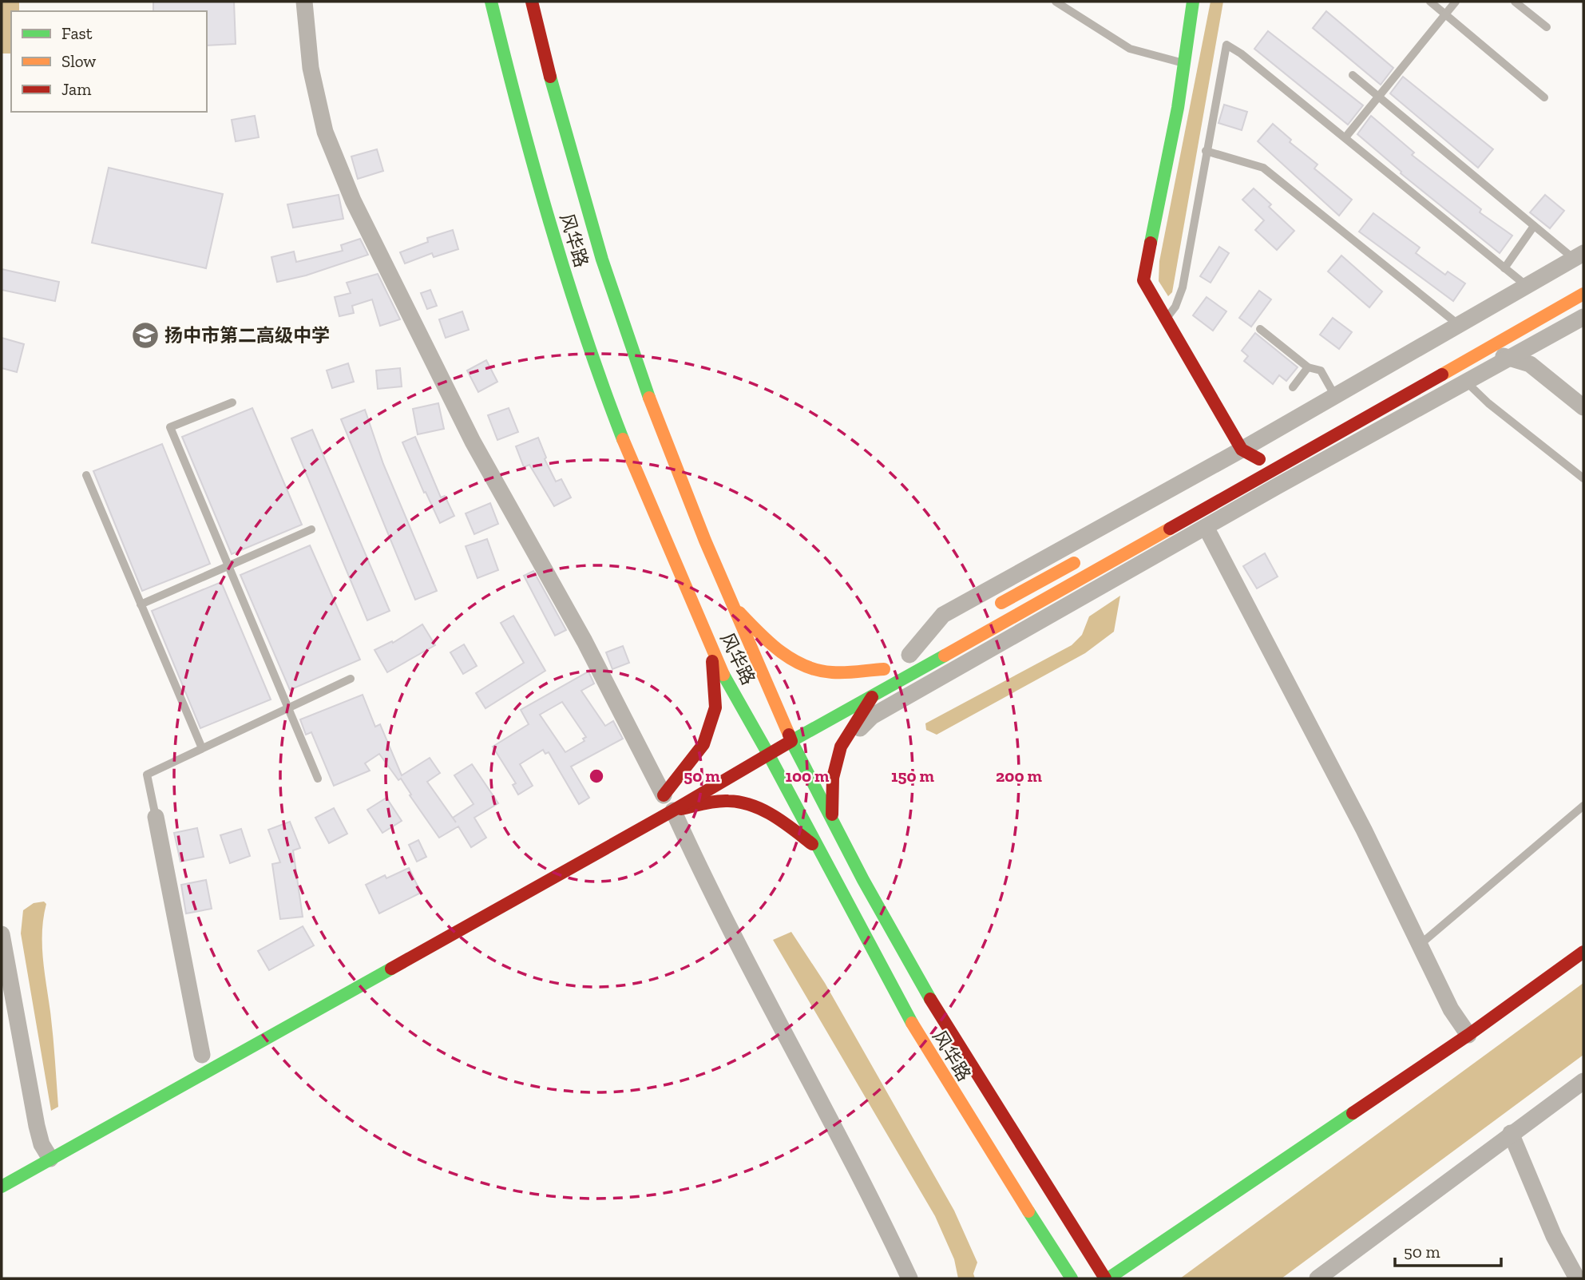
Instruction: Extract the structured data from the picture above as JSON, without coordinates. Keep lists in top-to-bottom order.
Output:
{
  "streets": {
    "main road": ["风华路"]
  },
  "places": {
    "school or university": ["扬中市第二高级中学"]
  },
  "legend": ["Fast", "Slow", "Jam"],
  "scale_bar": "50 m",
  "rings": [
    "50 m",
    "100 m",
    "150 m",
    "200 m"
  ]
}
